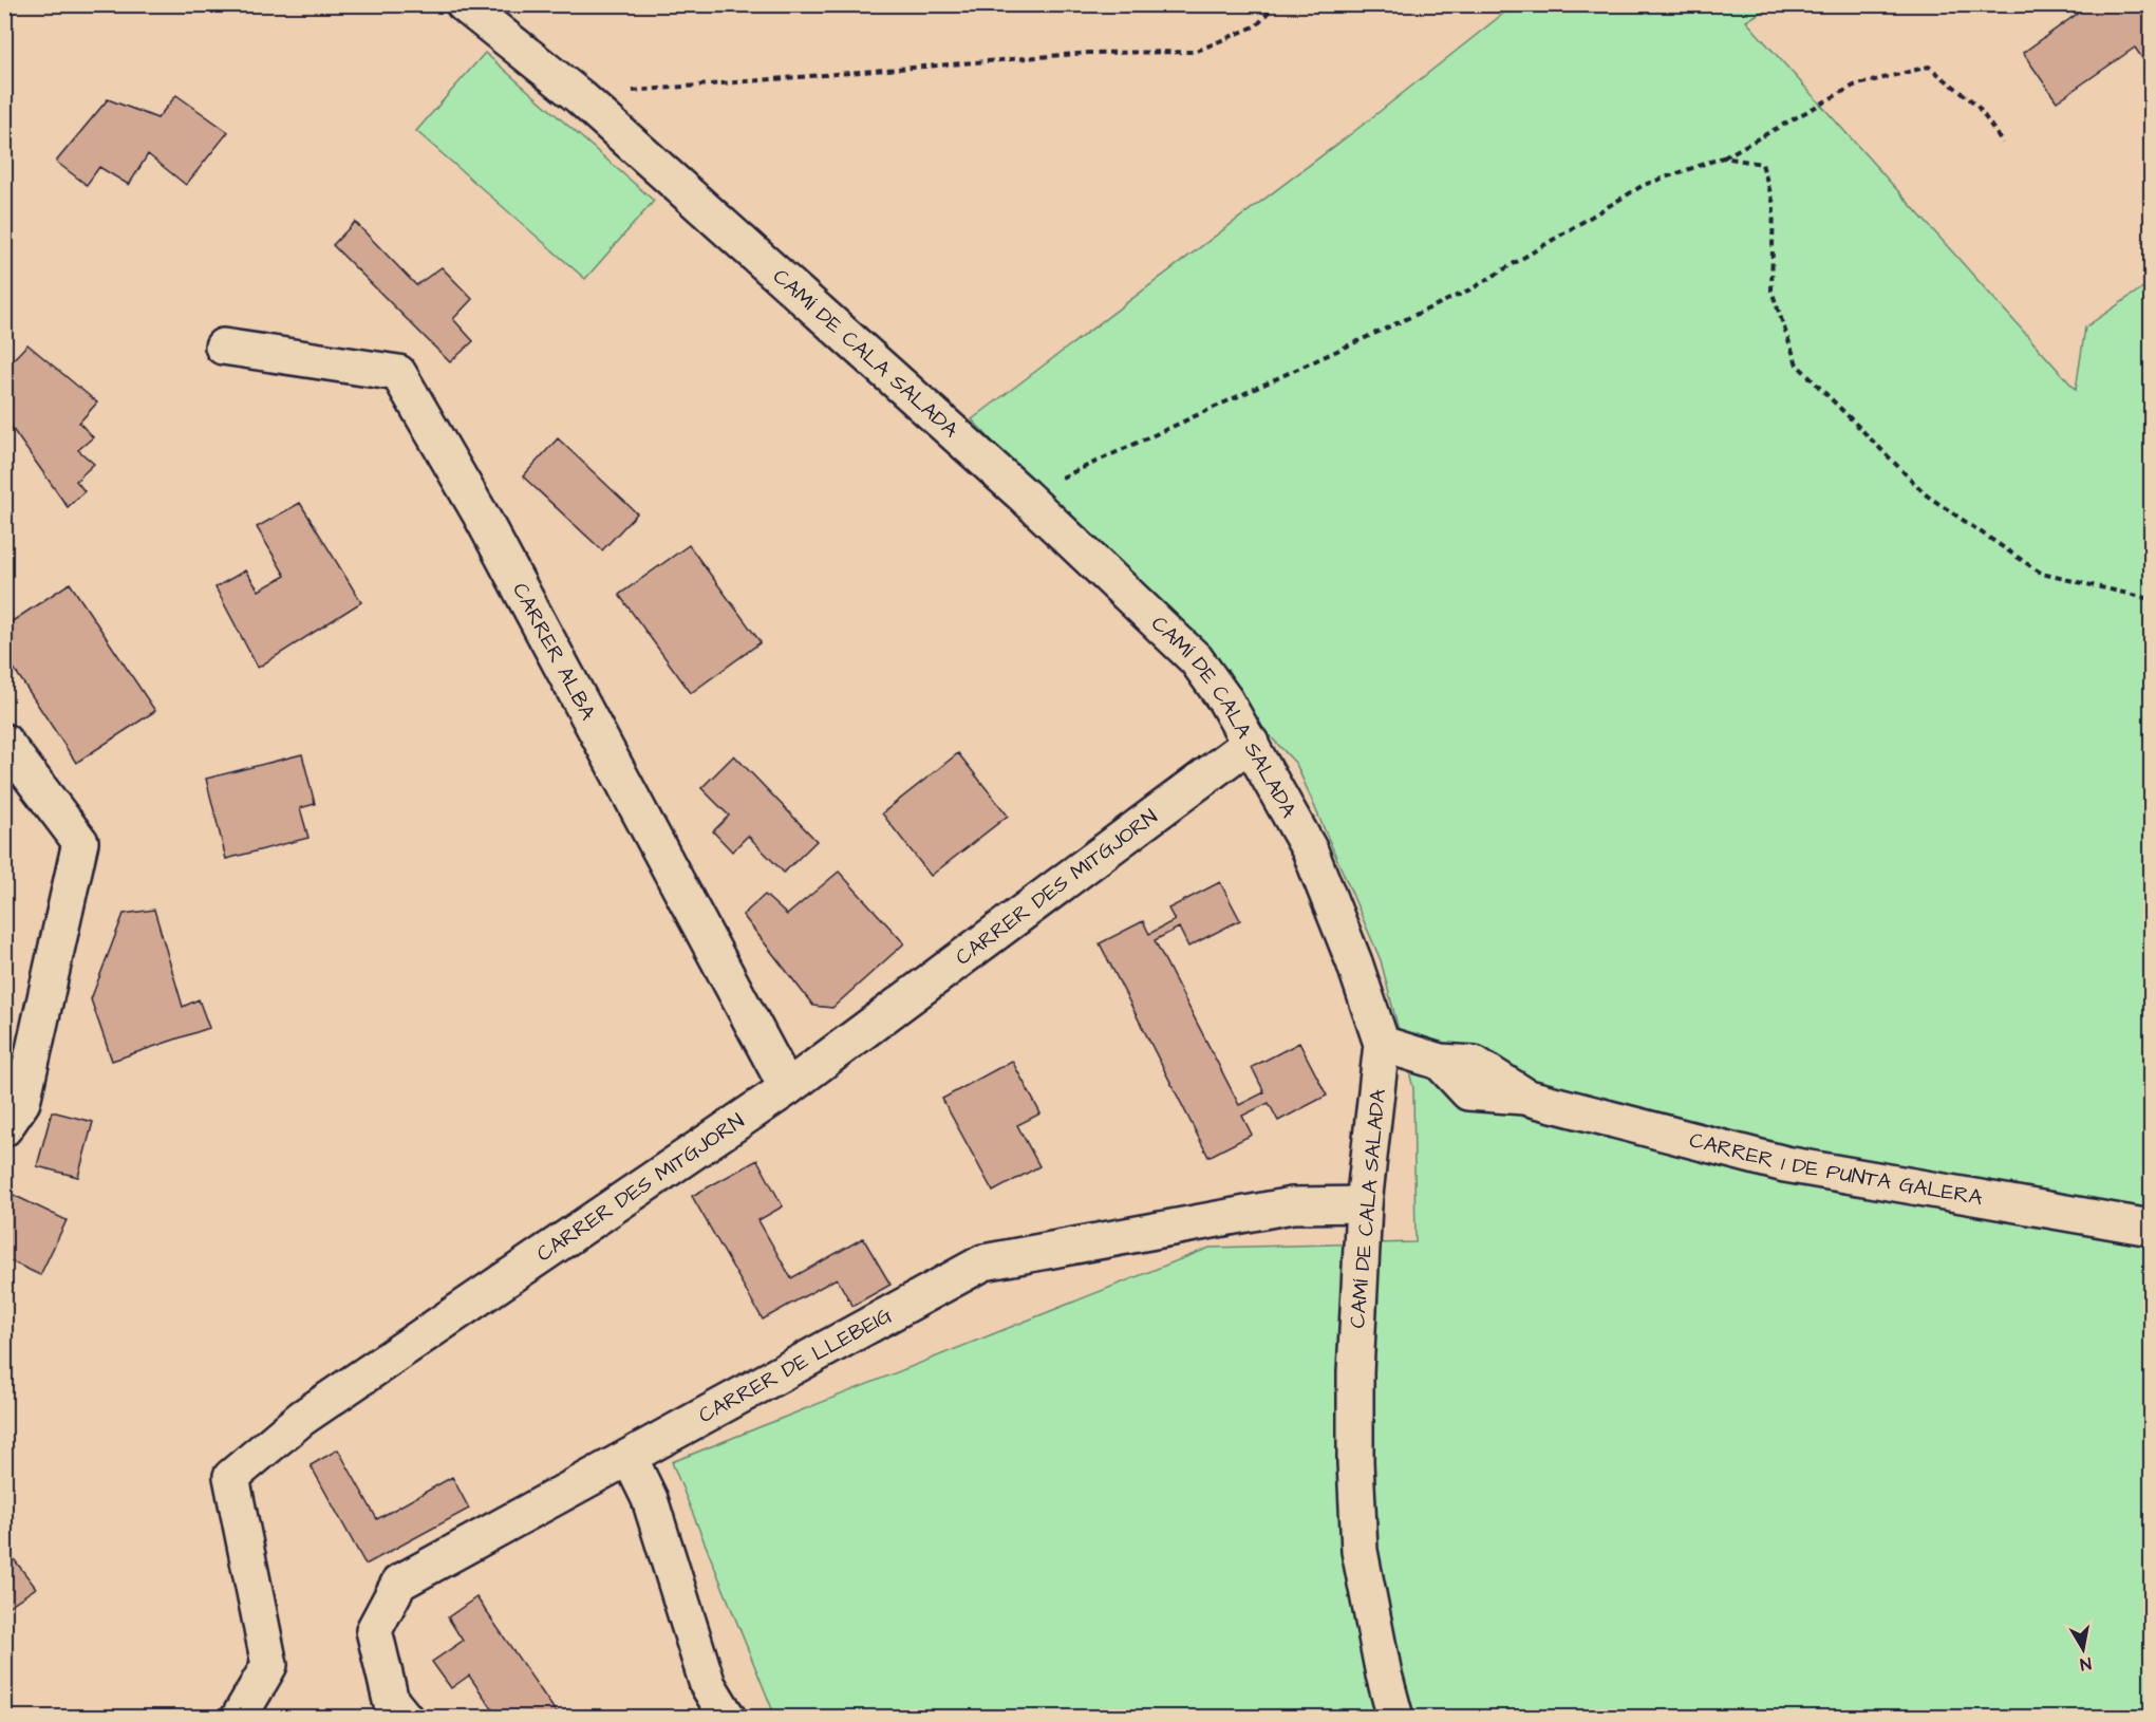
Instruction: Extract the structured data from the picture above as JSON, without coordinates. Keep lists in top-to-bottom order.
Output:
{
  "streets": {
    "street": [
      "CAMÍ DE CALA SALADA",
      "CARRER ALBA",
      "CARRER DES MITGJORN",
      "CARRER 1 DE PUNTA GALERA",
      "CARRER DE LLEBEIG"
    ]
  },
  "crossings": [
    ["CAMÍ DE CALA SALADA", "CARRER DES MITGJORN"],
    ["CAMÍ DE CALA SALADA", "CARRER 1 DE PUNTA GALERA"],
    ["CAMÍ DE CALA SALADA", "CARRER DE LLEBEIG"],
    ["CARRER ALBA", "CARRER DES MITGJORN"]
  ],
  "north": "bottom"
}
